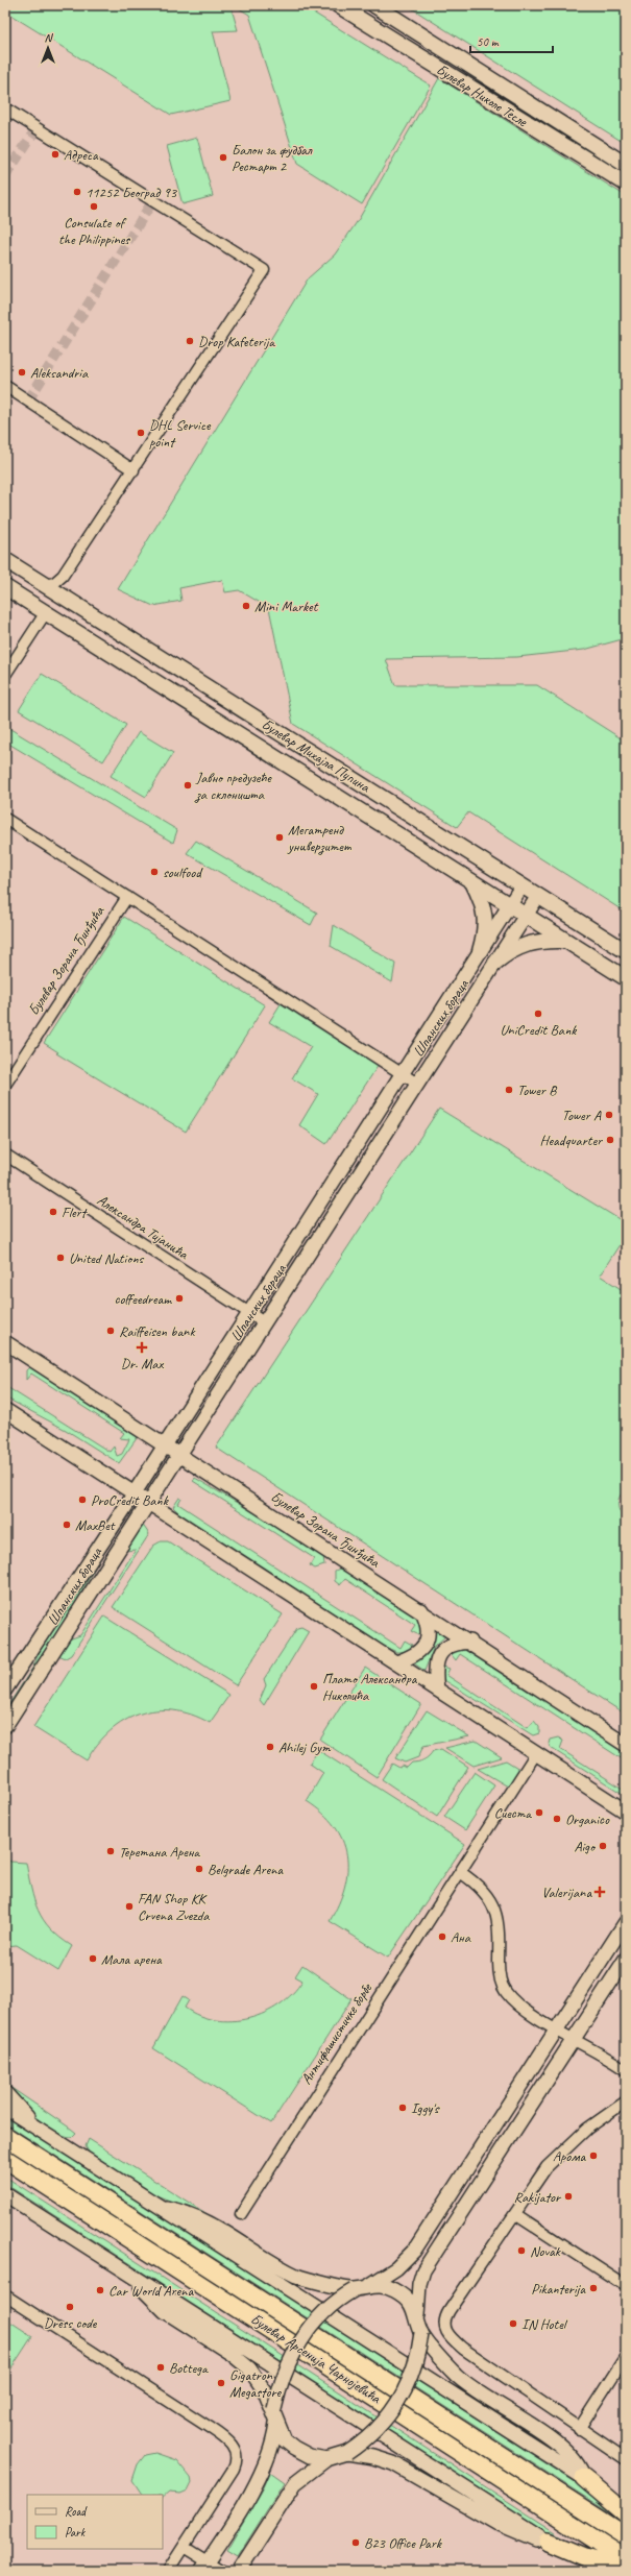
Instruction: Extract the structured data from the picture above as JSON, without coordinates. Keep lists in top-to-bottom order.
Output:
{
  "streets": {
    "highway": ["Булевар Арсенија Чарнојевића"],
    "main road": ["Булевар Николе Тесле", "Булевар Михајла Пупина"],
    "street": [
      "Булевар Зорана Ђинђића",
      "Шпанских бораца",
      "Александра Тијанића",
      "Антифашистичке борбе"
    ]
  },
  "crossings": [
    ["Булевар Михајла Пупина", "Шпанских бораца"],
    ["Булевар Зорана Ђинђића", "Шпанских бораца"],
    ["Шпанских бораца", "Александра Тијанића"]
  ],
  "places": {
    "other": [
      "Адреса",
      "Балон за фудбал Рестарт 2",
      "11252 Београд 93",
      "Consulate of the Philippines",
      "Drop Kafeterija",
      "Aleksandria",
      "DHL Service point",
      "Mini Market",
      "Јавно предузеће за склоништа",
      "Мегатренд универзитет",
      "soulfood",
      "UniCredit Bank",
      "Tower B",
      "Tower A",
      "Headquarter",
      "Flert",
      "United Nations",
      "coffeedream",
      "Raiffeisen bank",
      "ProCredit Bank",
      "MaxBet",
      "Плато Александра Николића",
      "Ahilej Gym",
      "Сиеста",
      "Organico",
      "Aigo",
      "Теретана Арена",
      "Belgrade Arena",
      "FAN Shop KK Crvena Zvezda",
      "Ана",
      "Мала арена",
      "Iggy's",
      "Арома",
      "Rakijator",
      "Novak",
      "Pikanterija",
      "Car World Arena",
      "Dress code",
      "IN Hotel",
      "Bottega",
      "Gigatron Megastore",
      "B23 Office Park"
    ],
    "health": ["Dr. Max", "Valerijana"]
  },
  "legend": ["Road", "Park"],
  "scale_bar": "50 m",
  "north": "top"
}
